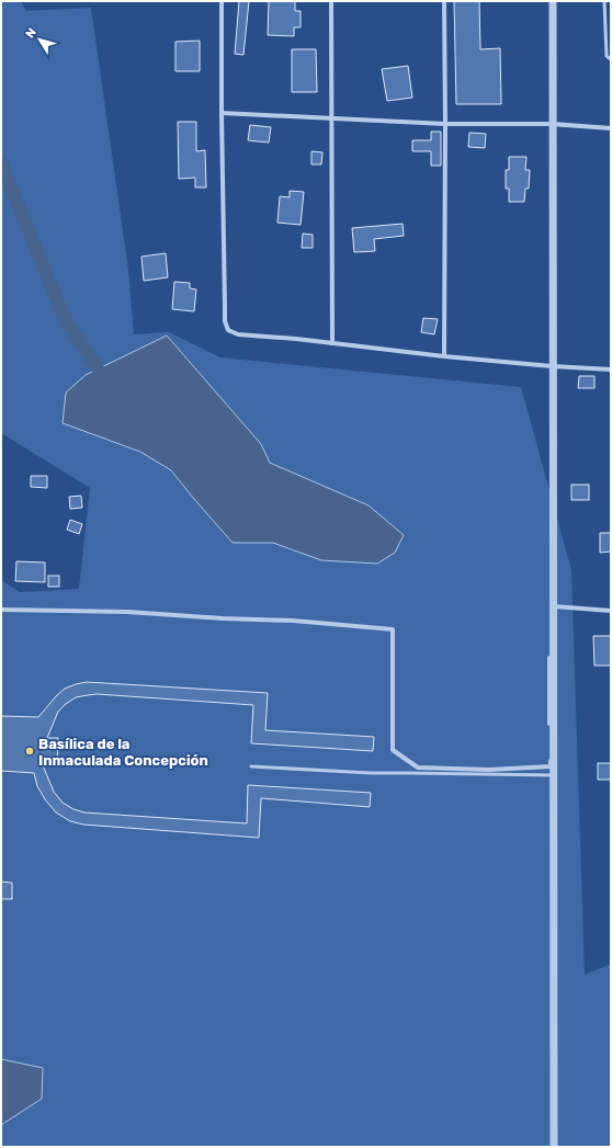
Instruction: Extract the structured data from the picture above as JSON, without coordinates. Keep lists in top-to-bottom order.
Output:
{
  "places": ["Basílica de la Inmaculada Concepción"],
  "north": "top left"
}
